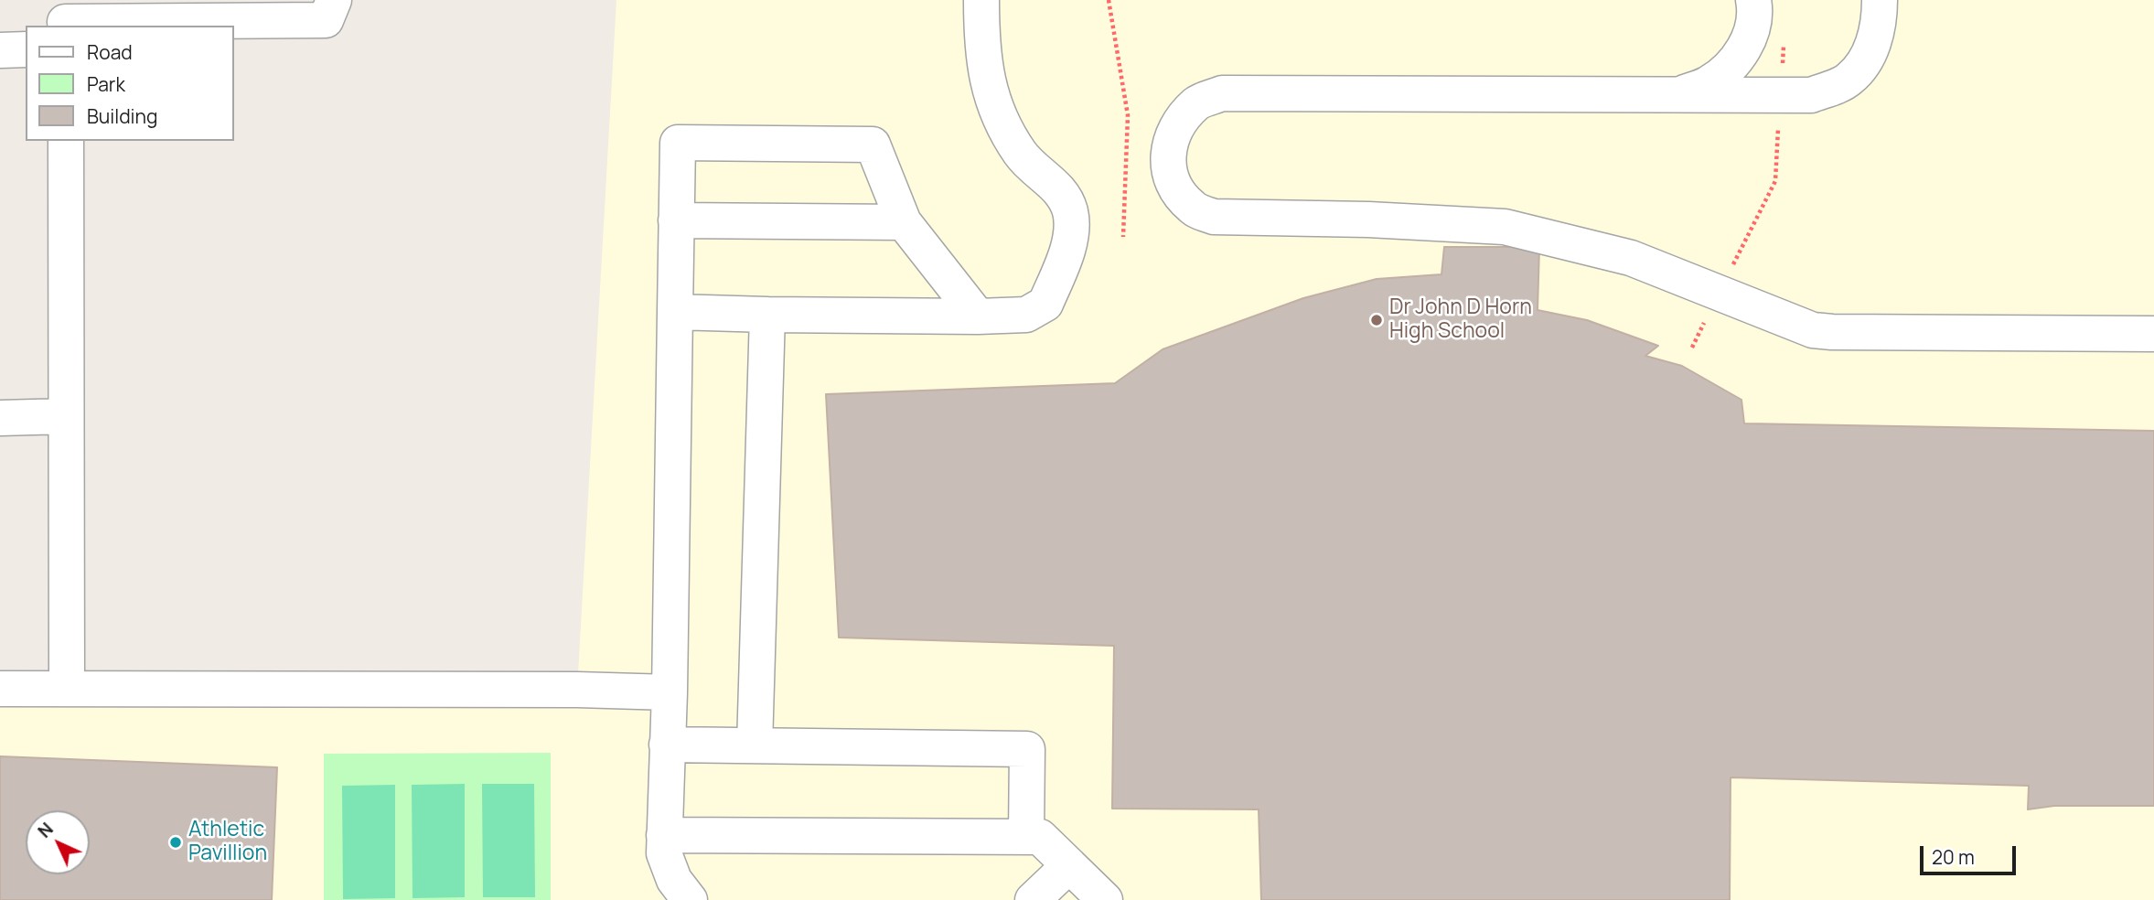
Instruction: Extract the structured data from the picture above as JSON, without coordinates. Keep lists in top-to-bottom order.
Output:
{
  "places": ["Dr John D Horn High School", "Athletic Pavillion"],
  "legend": ["Road", "Park", "Building"],
  "scale_bar": "20 m",
  "north": "top left"
}
